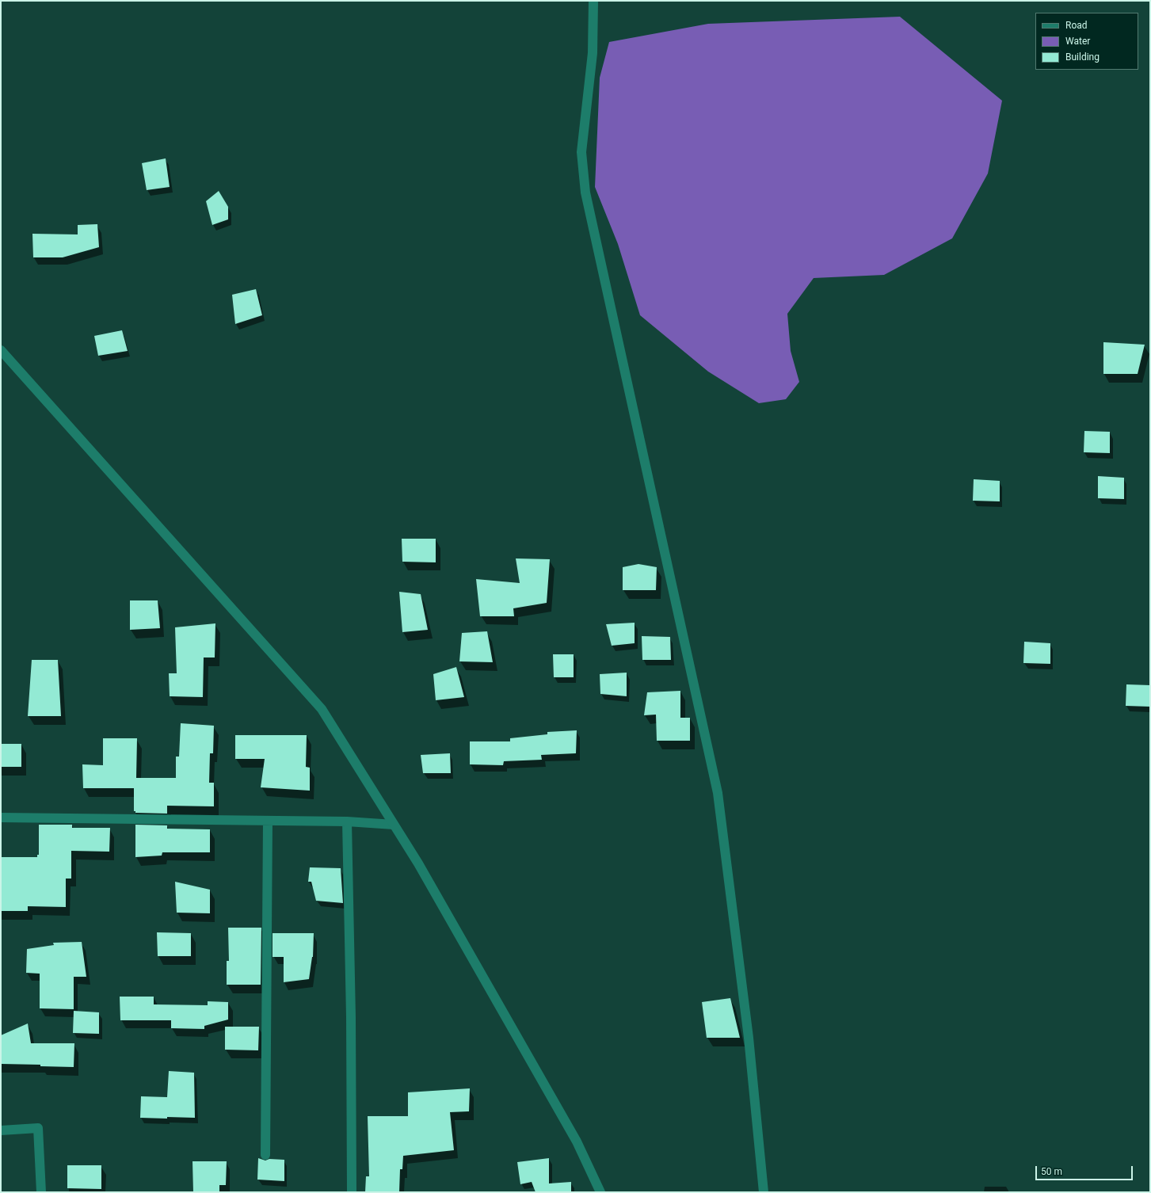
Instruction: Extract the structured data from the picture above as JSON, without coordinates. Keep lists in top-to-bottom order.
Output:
{
  "legend": ["Road", "Water", "Building"],
  "scale_bar": "50 m"
}
